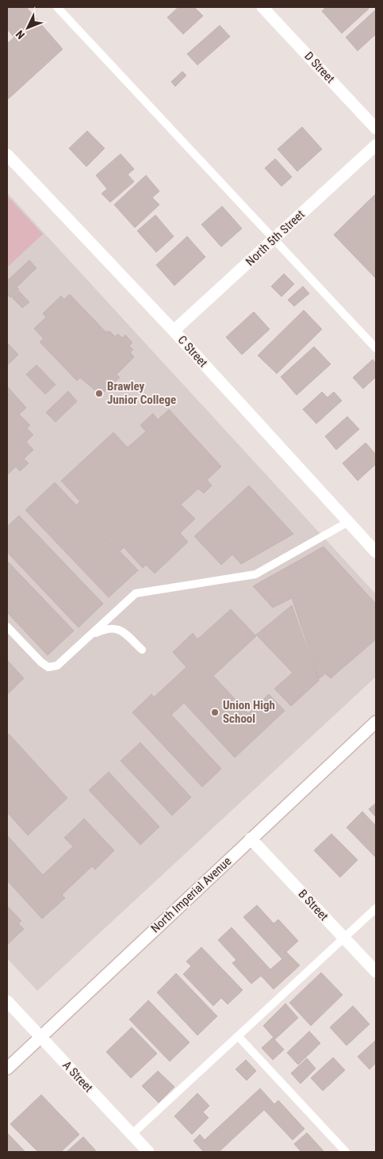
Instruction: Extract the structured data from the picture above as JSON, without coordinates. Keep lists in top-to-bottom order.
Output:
{
  "streets": {
    "street": [
      "D Street",
      "North 5th Street",
      "C Street",
      "North Imperial Avenue",
      "B Street",
      "A Street"
    ]
  },
  "crossings": [
    ["North 5th Street", "C Street"],
    ["North Imperial Avenue", "B Street"],
    ["North Imperial Avenue", "A Street"]
  ],
  "places": ["Brawley Junior College", "Union High School"],
  "north": "bottom left"
}
